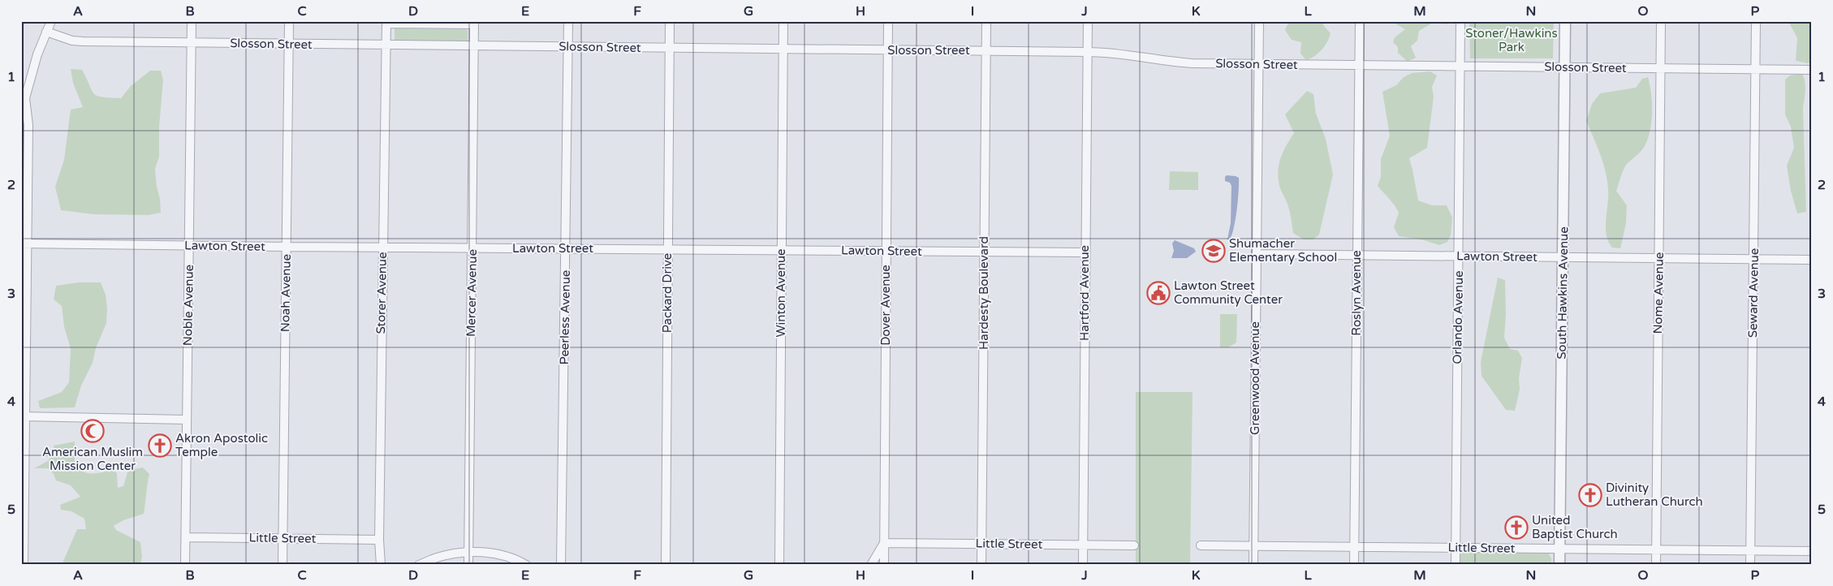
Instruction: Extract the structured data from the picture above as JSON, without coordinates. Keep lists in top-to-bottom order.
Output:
{
  "streets": {
    "street": [
      "Slosson Street",
      "Lawton Street",
      "Noah Avenue",
      "Storer Avenue",
      "Mercer Avenue",
      "Packard Drive",
      "Winton Avenue",
      "Hardesty Boulevard",
      "Hartford Avenue",
      "Roslyn Avenue",
      "South Hawkins Avenue",
      "Nome Avenue",
      "Seward Avenue",
      "Noble Avenue",
      "Dover Avenue",
      "Peerless Avenue",
      "Orlando Avenue",
      "Greenwood Avenue",
      "Little Street"
    ]
  },
  "crossings": [
    ["Slosson Street", "Noah Avenue"],
    ["Slosson Street", "Storer Avenue"],
    ["Slosson Street", "Mercer Avenue"],
    ["Slosson Street", "Packard Drive"],
    ["Slosson Street", "Winton Avenue"],
    ["Slosson Street", "Hardesty Boulevard"],
    ["Slosson Street", "Hartford Avenue"],
    ["Slosson Street", "Roslyn Avenue"],
    ["Slosson Street", "South Hawkins Avenue"],
    ["Slosson Street", "Nome Avenue"],
    ["Slosson Street", "Seward Avenue"],
    ["Slosson Street", "Noble Avenue"],
    ["Slosson Street", "Dover Avenue"],
    ["Slosson Street", "Peerless Avenue"],
    ["Slosson Street", "Orlando Avenue"],
    ["Slosson Street", "Greenwood Avenue"],
    ["Lawton Street", "Noah Avenue"],
    ["Lawton Street", "Storer Avenue"],
    ["Lawton Street", "Mercer Avenue"],
    ["Lawton Street", "Packard Drive"],
    ["Lawton Street", "Winton Avenue"],
    ["Lawton Street", "Hardesty Boulevard"],
    ["Lawton Street", "Hartford Avenue"],
    ["Lawton Street", "Roslyn Avenue"],
    ["Lawton Street", "South Hawkins Avenue"],
    ["Lawton Street", "Nome Avenue"],
    ["Lawton Street", "Seward Avenue"],
    ["Lawton Street", "Noble Avenue"],
    ["Lawton Street", "Dover Avenue"],
    ["Lawton Street", "Peerless Avenue"],
    ["Lawton Street", "Orlando Avenue"],
    ["Lawton Street", "Greenwood Avenue"],
    ["Noah Avenue", "Little Street"],
    ["Storer Avenue", "Little Street"],
    ["Hardesty Boulevard", "Little Street"],
    ["Hartford Avenue", "Little Street"],
    ["Roslyn Avenue", "Little Street"],
    ["South Hawkins Avenue", "Little Street"],
    ["Nome Avenue", "Little Street"],
    ["Seward Avenue", "Little Street"],
    ["Noble Avenue", "Little Street"],
    ["Dover Avenue", "Little Street"],
    ["Orlando Avenue", "Little Street"],
    ["Greenwood Avenue", "Little Street"]
  ],
  "parks": ["Stoner/Hawkins Park"],
  "places": {
    "school or university": ["Shumacher Elementary School"],
    "public building": ["Lawton Street Community Center"],
    "mosque": ["American Muslim Mission Center"],
    "church": ["Akron Apostolic Temple", "Divinity Lutheran Church", "United Baptist Church"]
  },
  "grid": {
    "columns": [
      "A",
      "B",
      "C",
      "D",
      "E",
      "F",
      "G",
      "H",
      "I",
      "J",
      "K",
      "L",
      "M",
      "N",
      "O",
      "P"
    ],
    "rows": [
      "1",
      "2",
      "3",
      "4",
      "5"
    ]
  }
}
